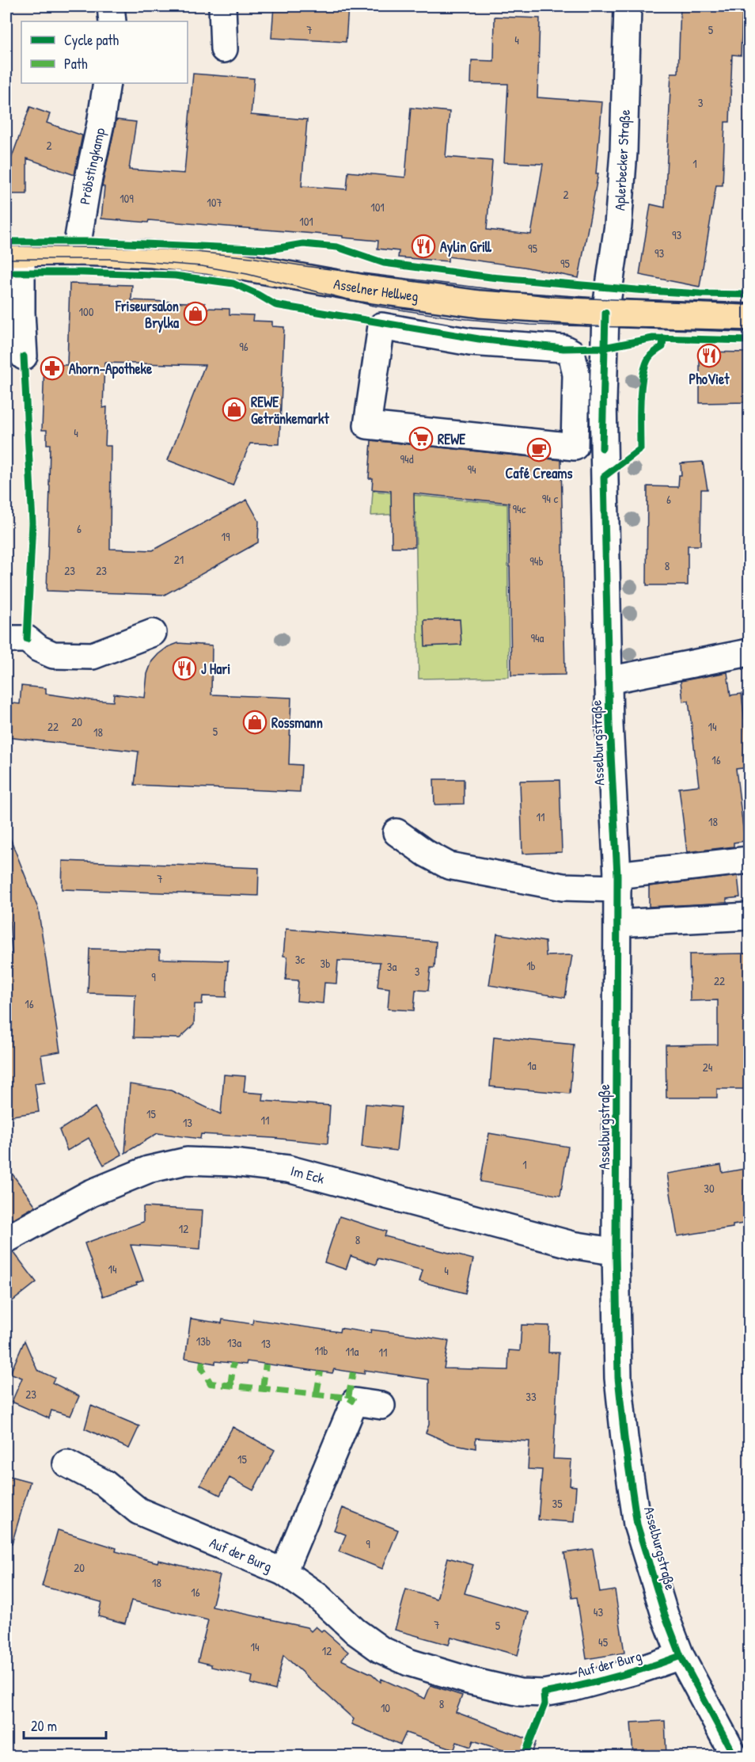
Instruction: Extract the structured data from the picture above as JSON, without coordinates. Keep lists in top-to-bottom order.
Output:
{
  "streets": {
    "main road": ["Asselner Hellweg"],
    "street": [
      "Aplerbecker Straße",
      "Pröbstingkamp",
      "Asselburgstraße",
      "Im Eck",
      "Auf der Burg"
    ]
  },
  "crossings": [
    ["Aplerbecker Straße", "Asselner Hellweg"],
    ["Aplerbecker Straße", "Asselburgstraße"],
    ["Pröbstingkamp", "Asselner Hellweg"],
    ["Asselner Hellweg", "Asselburgstraße"],
    ["Asselburgstraße", "Im Eck"],
    ["Asselburgstraße", "Auf der Burg"]
  ],
  "places": {
    "restaurant": ["Aylin Grill", "PhoViet", "J Hari"],
    "shop": ["Friseursalon Brylka", "REWE Getränkemarkt", "Rossmann"],
    "pharmacy": ["Ahorn-Apotheke"],
    "supermarket": ["REWE"],
    "cafe": ["Café Creams"]
  },
  "house_numbers": [
    "7",
    "5",
    "4",
    "3",
    "2",
    "1",
    "2",
    "109",
    "107",
    "101",
    "101",
    "93",
    "95",
    "93",
    "95",
    "100",
    "96",
    "4",
    "94d",
    "94",
    "94 c",
    "6",
    "94c",
    "6",
    "19",
    "21",
    "94b",
    "8",
    "23",
    "23",
    "94a",
    "20",
    "22",
    "14",
    "5",
    "18",
    "16",
    "11",
    "18",
    "7",
    "3c",
    "3b",
    "1b",
    "3a",
    "3",
    "9",
    "22",
    "16",
    "1a",
    "24",
    "15",
    "11",
    "13",
    "1",
    "30",
    "12",
    "8",
    "14",
    "4",
    "13b",
    "13a",
    "13",
    "11b",
    "11a",
    "11",
    "23",
    "33",
    "15",
    "35",
    "9",
    "20",
    "18",
    "16",
    "43",
    "7",
    "5",
    "45",
    "14",
    "12",
    "8",
    "10"
  ],
  "legend": ["Cycle path", "Path"],
  "scale_bar": "20 m"
}
